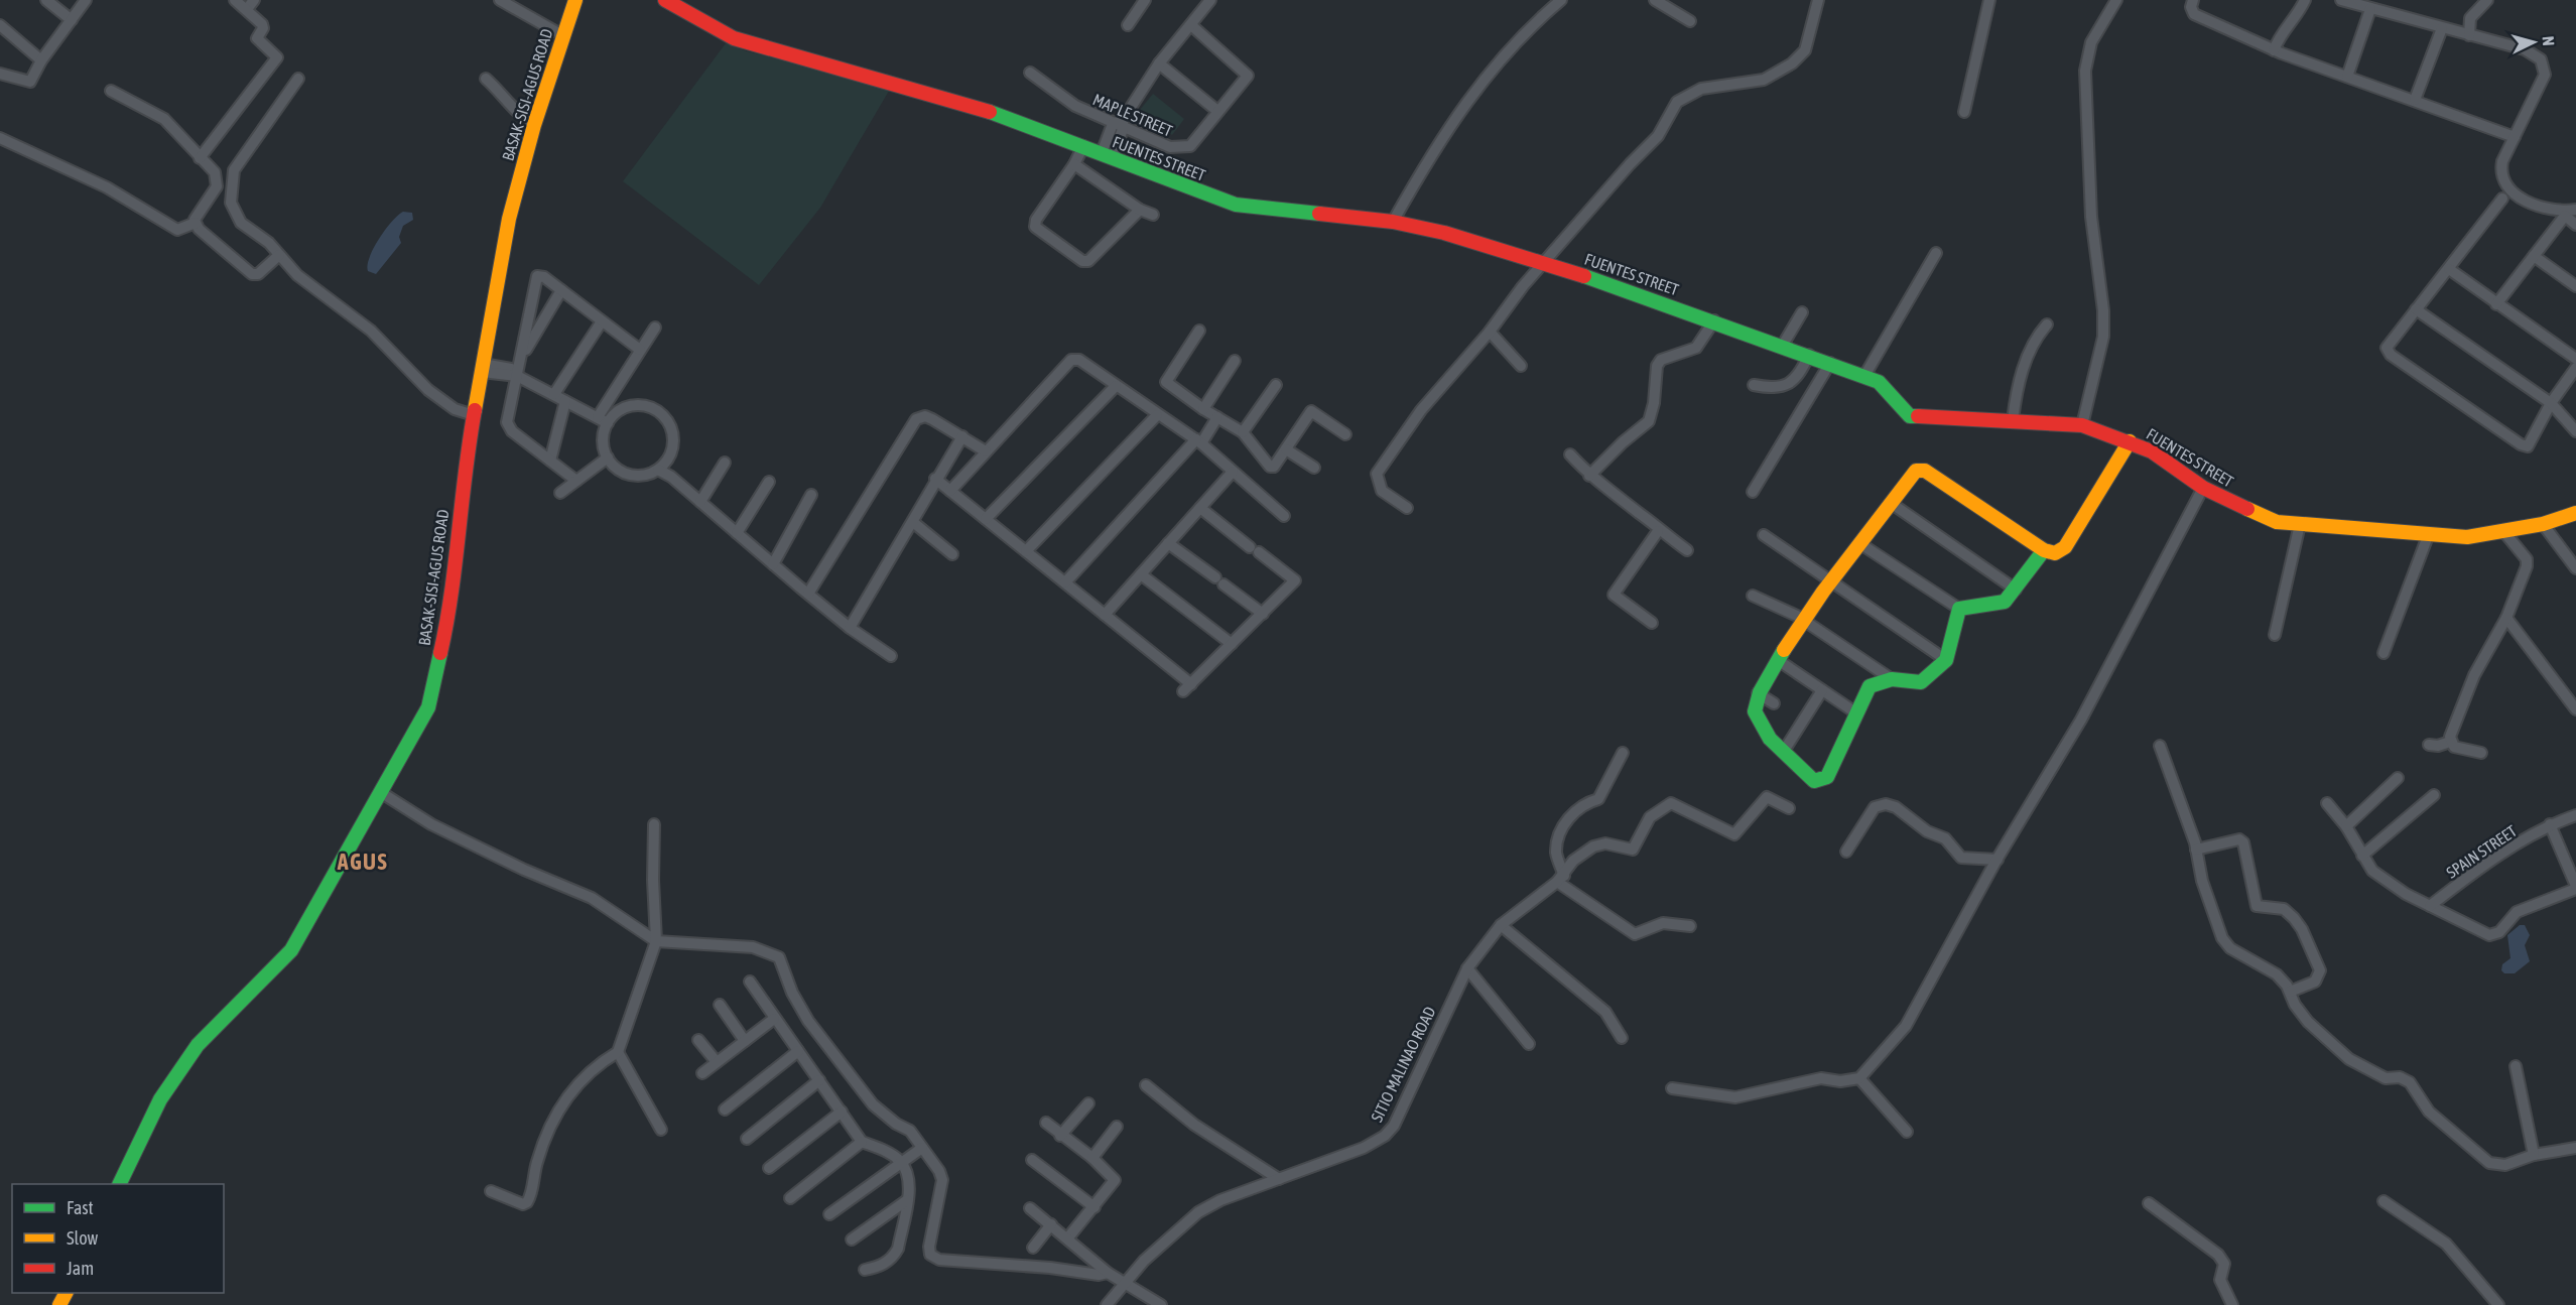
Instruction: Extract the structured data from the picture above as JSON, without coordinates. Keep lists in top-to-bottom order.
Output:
{
  "streets": {
    "street": [
      "BASAK-SISI-AGUS ROAD",
      "MAPLE STREET",
      "FUENTES STREET",
      "SPAIN STREET",
      "SITIO MALINAO ROAD"
    ]
  },
  "districts": ["AGUS"],
  "legend": ["Fast", "Slow", "Jam"],
  "north": "right"
}
